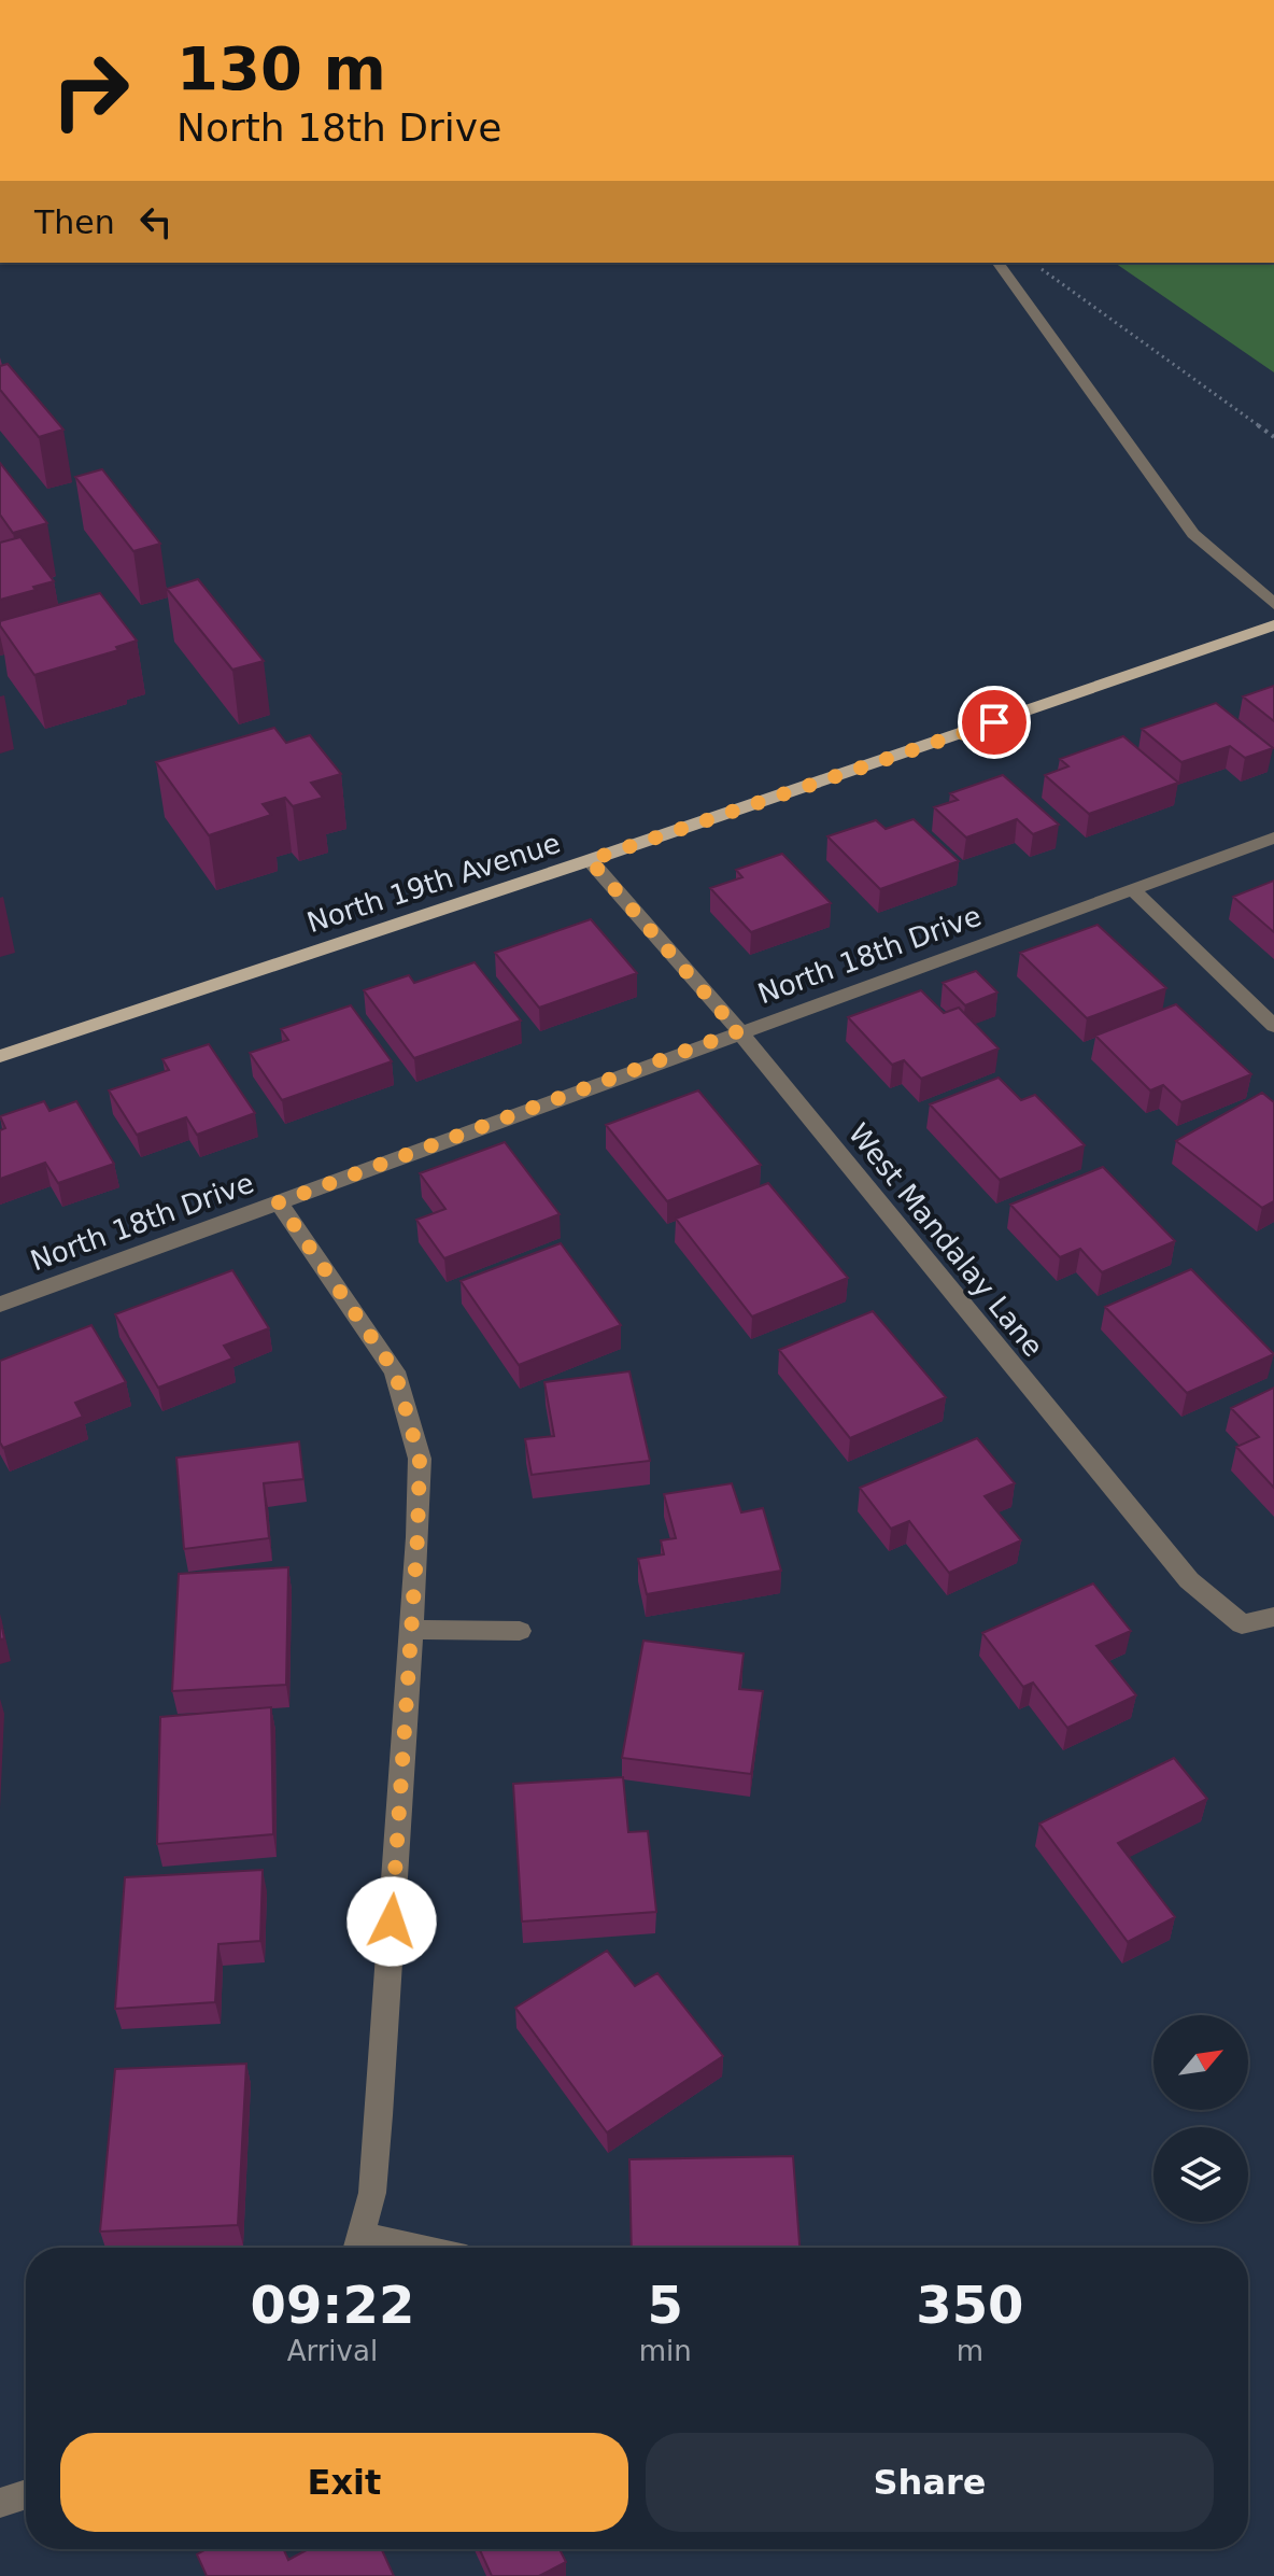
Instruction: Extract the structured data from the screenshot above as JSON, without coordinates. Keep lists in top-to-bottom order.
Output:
{
  "streets": {
    "main road": ["North 19th Avenue"],
    "street": ["North 18th Drive", "West Mandalay Lane"]
  },
  "crossings": [
    ["North 19th Avenue", "West Mandalay Lane"],
    ["North 18th Drive", "West Mandalay Lane"]
  ],
  "north": "top right",
  "page": {
    "turn": ["130 m", "North 18th Drive"],
    "then": "Then",
    "eta": [
      "09:22",
      "Arrival",
      "5",
      "min",
      "350",
      "m"
    ],
    "buttons": ["Exit", "Share"]
  }
}
